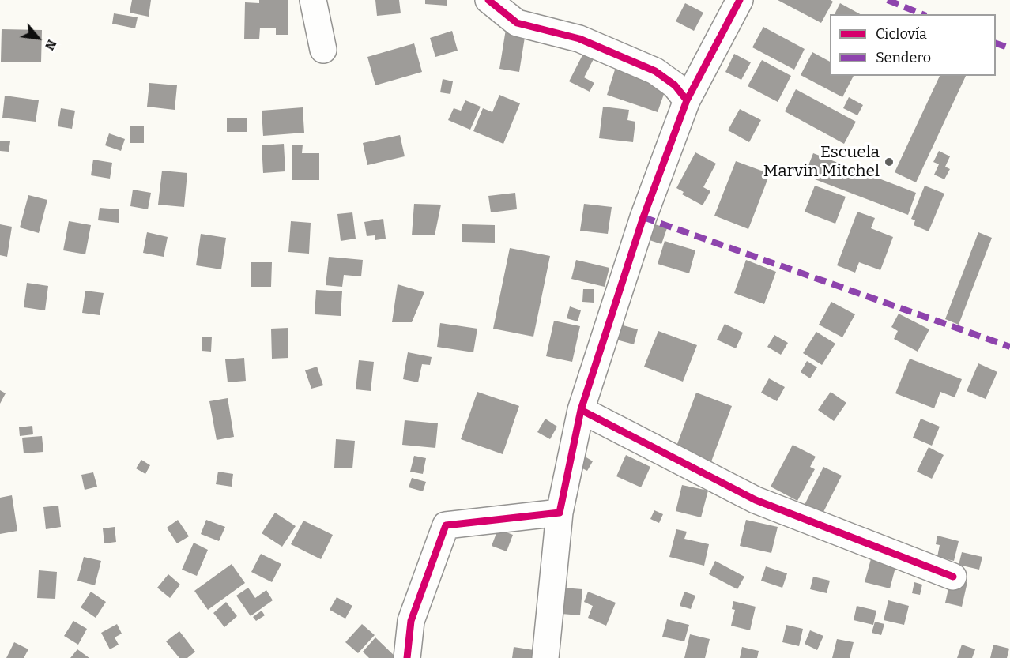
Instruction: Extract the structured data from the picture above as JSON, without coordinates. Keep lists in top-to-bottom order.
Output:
{
  "places": ["Escuela Marvin Mitchel"],
  "legend": ["Ciclovía", "Sendero"],
  "north": "bottom right"
}
